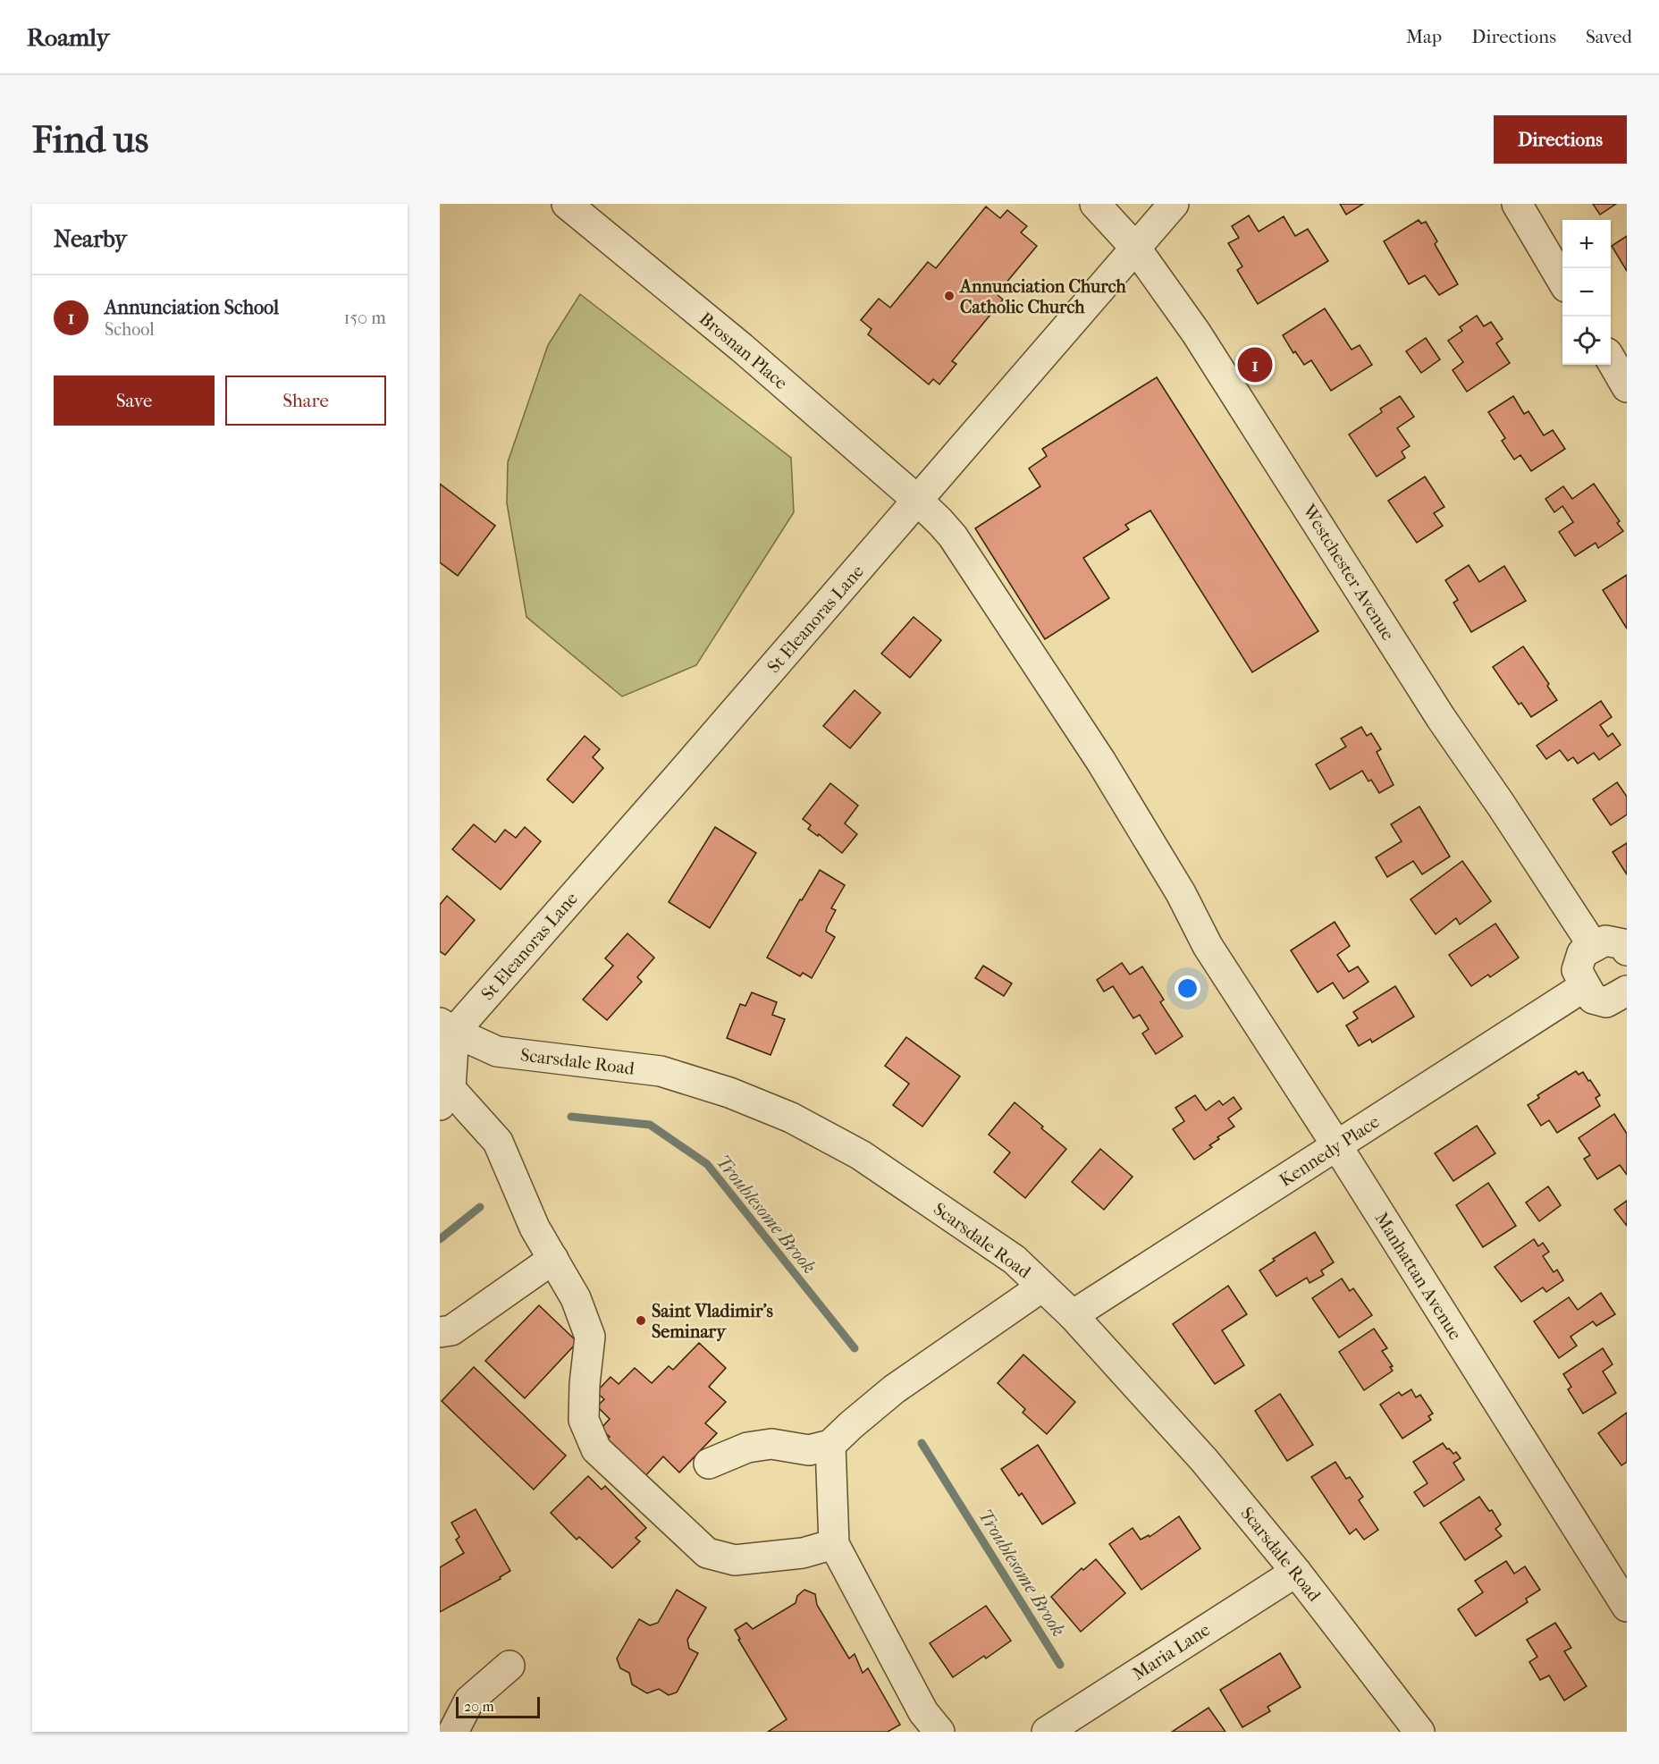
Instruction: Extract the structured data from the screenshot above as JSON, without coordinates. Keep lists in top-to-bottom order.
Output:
{
  "streets": {
    "street": [
      "Brosnan Place",
      "Westchester Avenue",
      "St Eleanoras Lane",
      "Scarsdale Road",
      "Kennedy Place",
      "Manhattan Avenue",
      "Maria Lane"
    ]
  },
  "crossings": [
    ["Brosnan Place", "St Eleanoras Lane"],
    ["Brosnan Place", "Manhattan Avenue"],
    ["Westchester Avenue", "St Eleanoras Lane"],
    ["St Eleanoras Lane", "Scarsdale Road"],
    ["Scarsdale Road", "Kennedy Place"],
    ["Scarsdale Road", "Maria Lane"],
    ["Kennedy Place", "Manhattan Avenue"]
  ],
  "water": ["Troublesome Brook"],
  "places": ["Annunciation Church Catholic Church", "Saint Vladimir's Seminary"],
  "scale_bar": "20 m",
  "page": {
    "header": "Roamly",
    "nav": ["Map", "Directions", "Saved"],
    "buttons": [
      "Directions",
      ["Save", "Share"]
    ],
    "title": "Find us",
    "heading": "Nearby",
    "map_buttons": ["+", "−"],
    "list": [
      {
        "mark": "1",
        "name": "Annunciation School",
        "note": "School",
        "value": "150 m"
      }
    ],
    "pins": "1",
    "scale": "20 m"
  }
}
